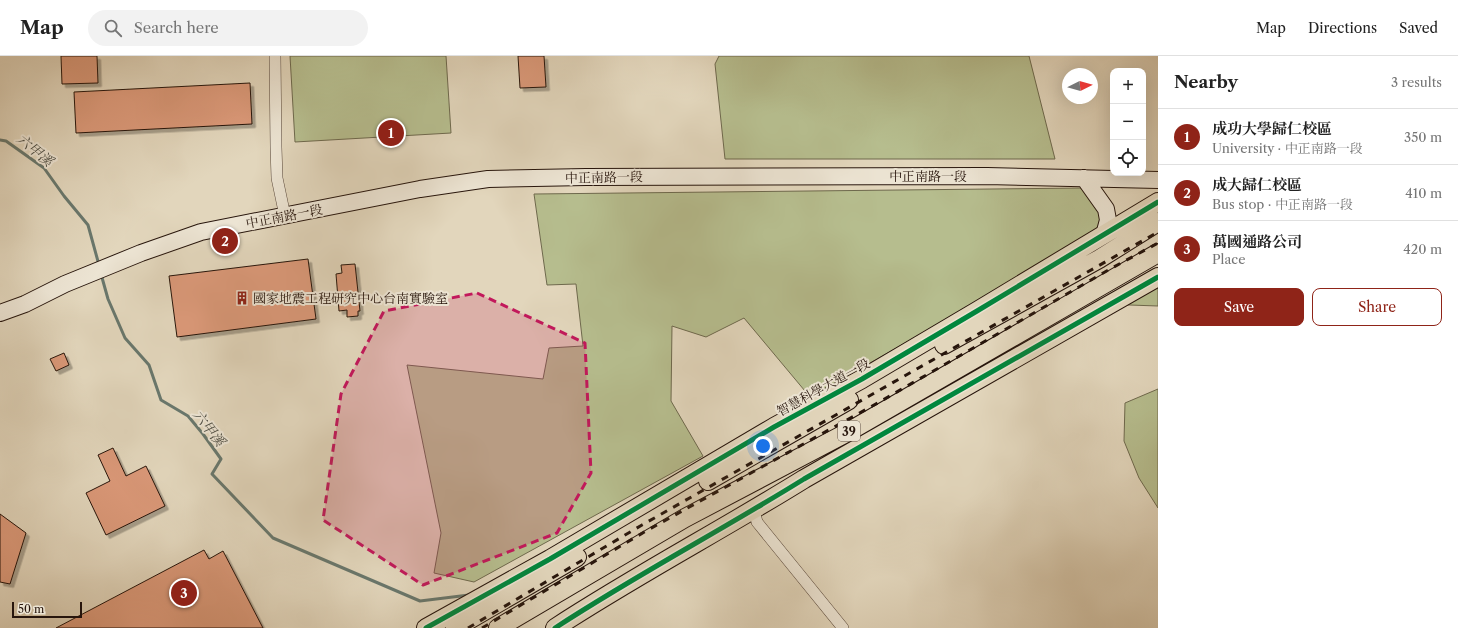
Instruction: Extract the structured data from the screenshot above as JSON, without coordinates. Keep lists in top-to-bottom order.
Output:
{
  "streets": {
    "main road": ["智慧科學大道一段", "39"],
    "street": ["中正南路一段"]
  },
  "water": ["六甲溪"],
  "places": {
    "building": ["國家地震工程研究中心台南實驗室"]
  },
  "scale_bar": "50 m",
  "north": "right",
  "page": {
    "header": "Map",
    "search": "Search here",
    "nav": ["Map", "Directions", "Saved"],
    "heading": ["Nearby", "3 results"],
    "map_buttons": ["+", "−"],
    "list": [
      {
        "mark": "1",
        "name": "成功大學歸仁校區",
        "note": "University · 中正南路一段",
        "value": "350 m"
      },
      {
        "mark": "2",
        "name": "成大歸仁校區",
        "note": "Bus stop · 中正南路一段",
        "value": "410 m"
      },
      {
        "mark": "3",
        "name": "萬國通路公司",
        "note": "Place",
        "value": "420 m"
      }
    ],
    "pins": ["1", "2", "3"],
    "buttons": ["Save", "Share"],
    "scale": "50 m"
  }
}
